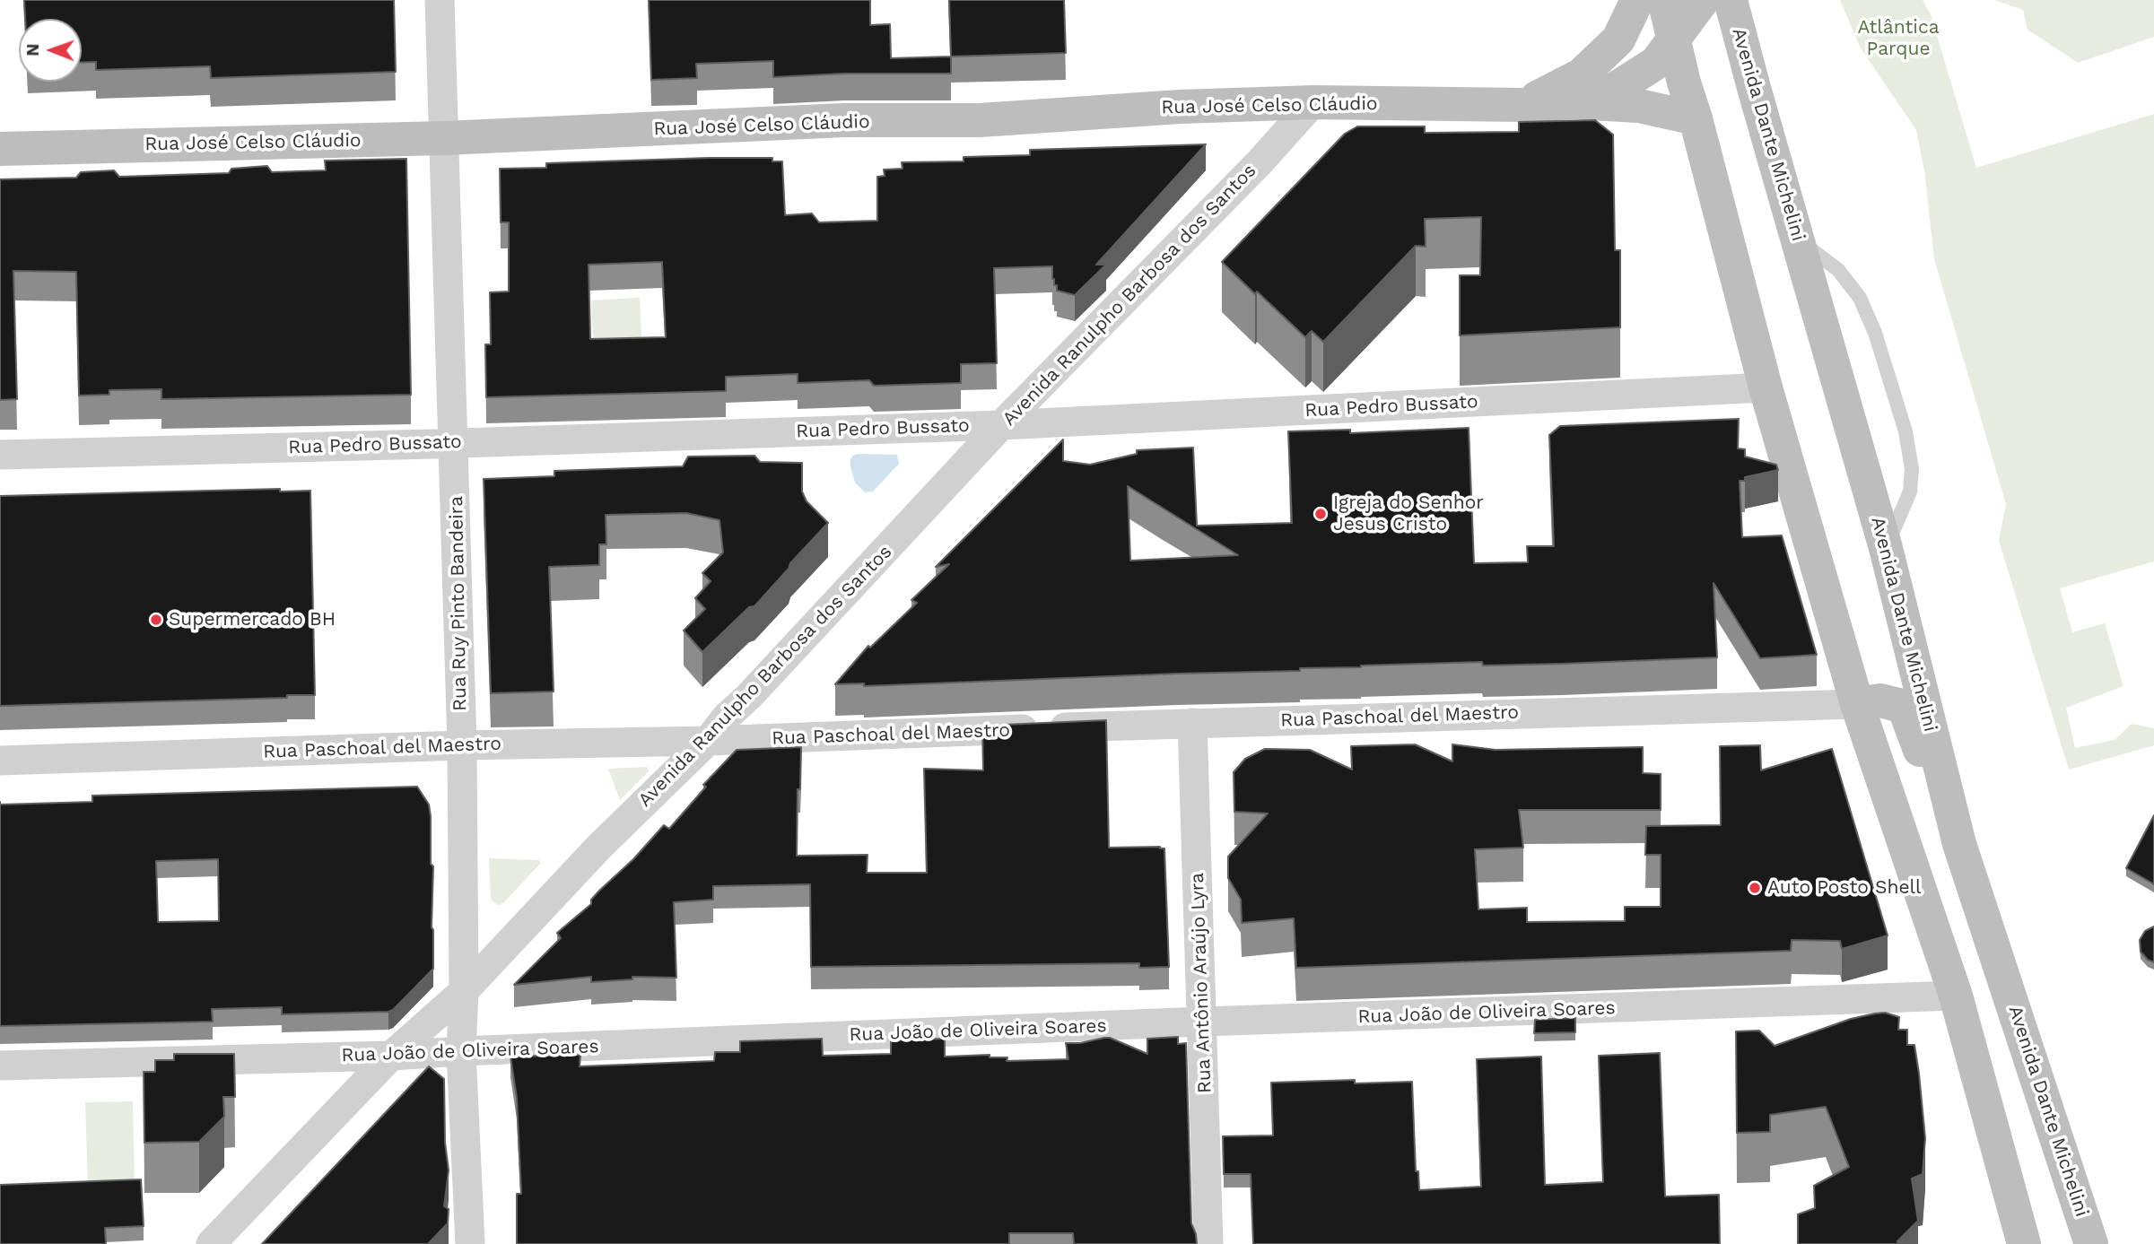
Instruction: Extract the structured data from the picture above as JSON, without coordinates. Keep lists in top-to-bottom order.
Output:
{
  "streets": {
    "main road": ["Rua José Celso Cláudio", "Avenida Dante Michelini"],
    "street": [
      "Avenida Ranulpho Barbosa dos Santos",
      "Rua Pedro Bussato",
      "Rua Ruy Pinto Bandeira",
      "Rua Paschoal del Maestro",
      "Rua Antônio Araújo Lyra",
      "Rua João de Oliveira Soares"
    ]
  },
  "crossings": [
    ["Rua José Celso Cláudio", "Avenida Ranulpho Barbosa dos Santos"],
    ["Rua José Celso Cláudio", "Rua Ruy Pinto Bandeira"],
    ["Avenida Ranulpho Barbosa dos Santos", "Rua Pedro Bussato"],
    ["Avenida Ranulpho Barbosa dos Santos", "Rua Ruy Pinto Bandeira"],
    ["Avenida Ranulpho Barbosa dos Santos", "Rua Paschoal del Maestro"],
    ["Avenida Ranulpho Barbosa dos Santos", "Rua João de Oliveira Soares"],
    ["Rua Pedro Bussato", "Rua Ruy Pinto Bandeira"],
    ["Rua Ruy Pinto Bandeira", "Rua Paschoal del Maestro"],
    ["Rua Ruy Pinto Bandeira", "Rua João de Oliveira Soares"],
    ["Rua Paschoal del Maestro", "Rua Antônio Araújo Lyra"],
    ["Rua Antônio Araújo Lyra", "Rua João de Oliveira Soares"]
  ],
  "parks": ["Atlântica Parque"],
  "places": ["Igreja do Senhor Jesus Cristo", "Supermercado BH", "Auto Posto Shell"],
  "north": "left"
}
